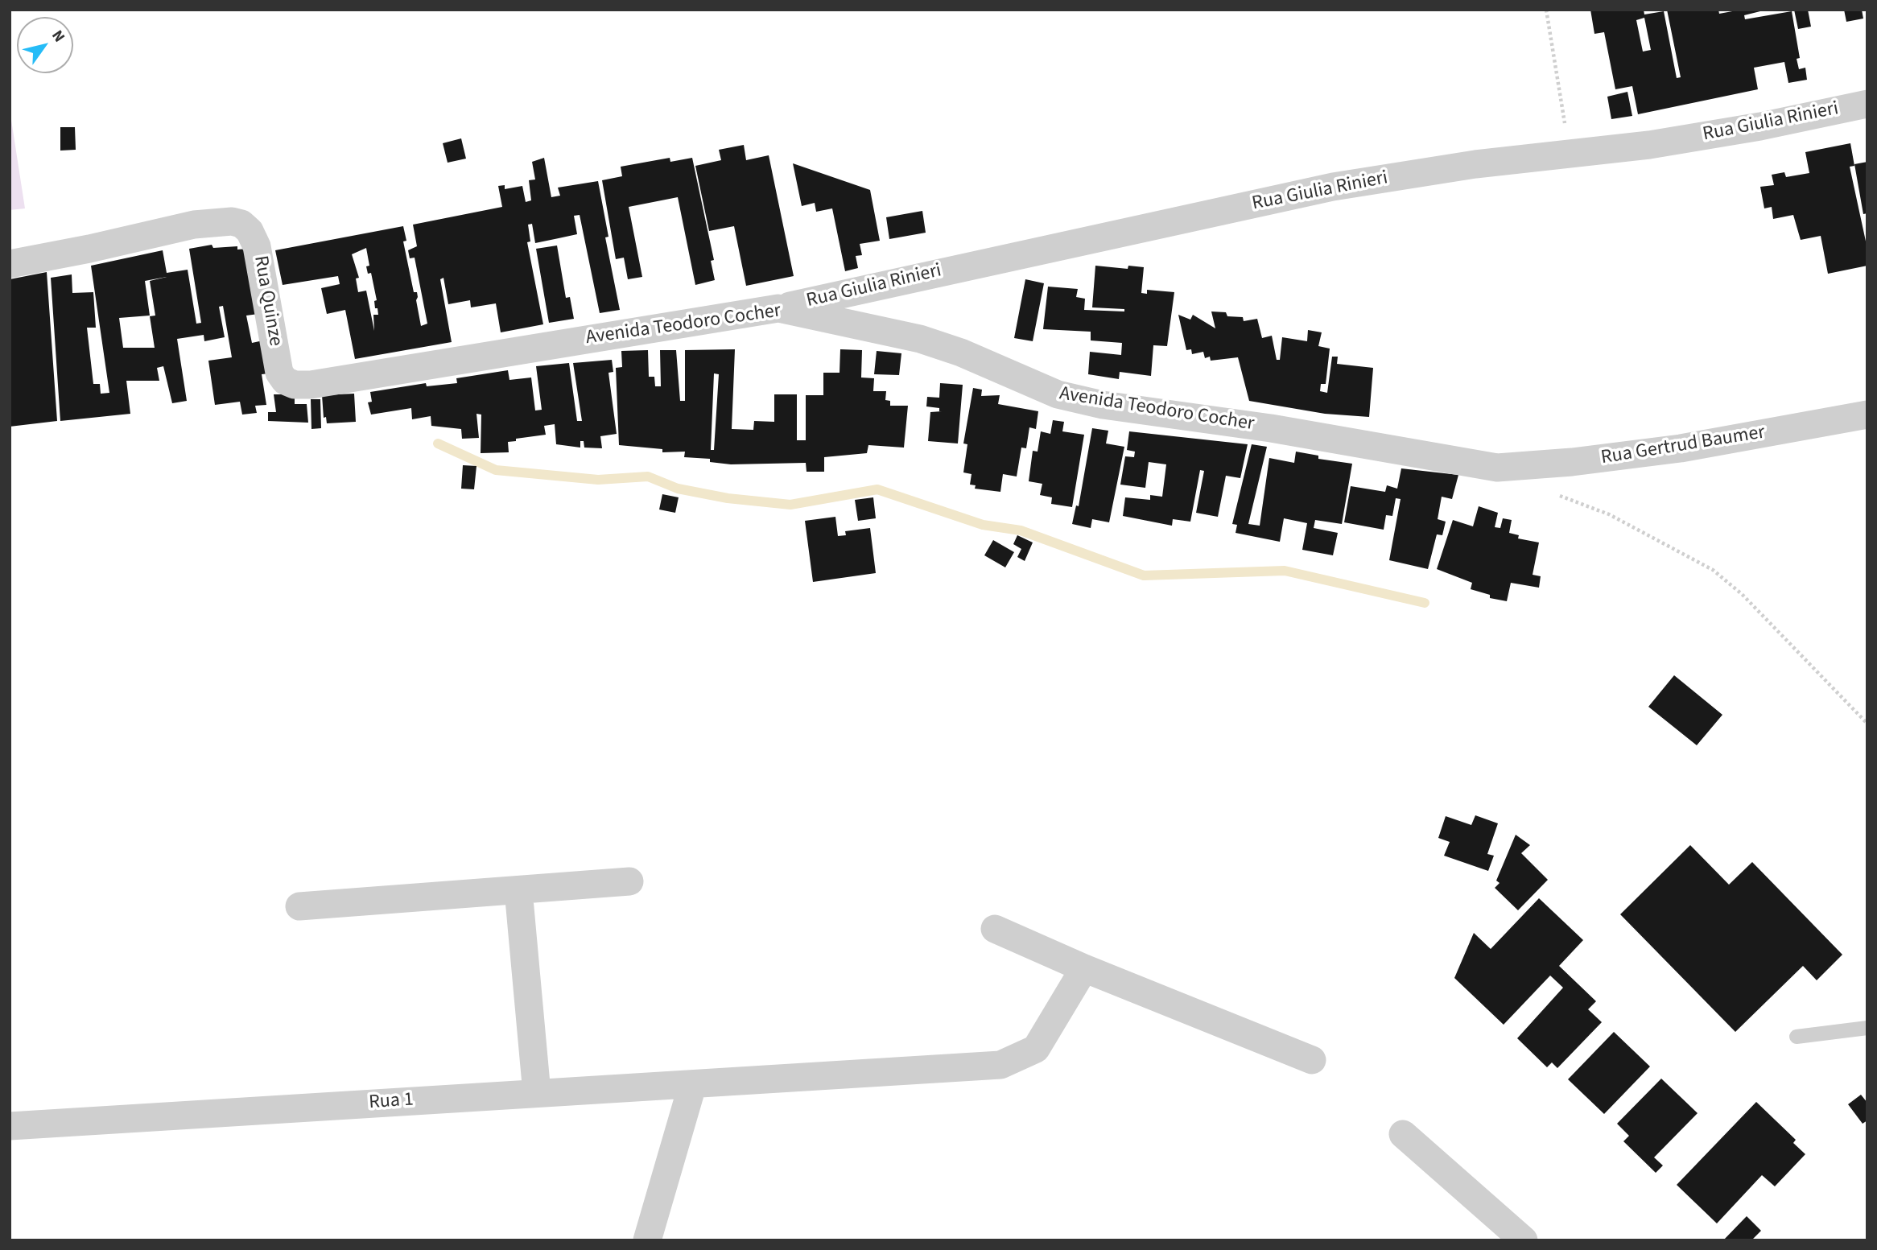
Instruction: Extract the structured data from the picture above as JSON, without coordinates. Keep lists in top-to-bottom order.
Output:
{
  "streets": {
    "street": [
      "Rua Giulia Rinieri",
      "Rua Quinze",
      "Avenida Teodoro Cocher",
      "Rua Gertrud Baumer",
      "Rua 1"
    ]
  },
  "crossings": [
    ["Rua Giulia Rinieri", "Avenida Teodoro Cocher"],
    ["Rua Quinze", "Avenida Teodoro Cocher"],
    ["Avenida Teodoro Cocher", "Rua Gertrud Baumer"]
  ],
  "north": "top right"
}
